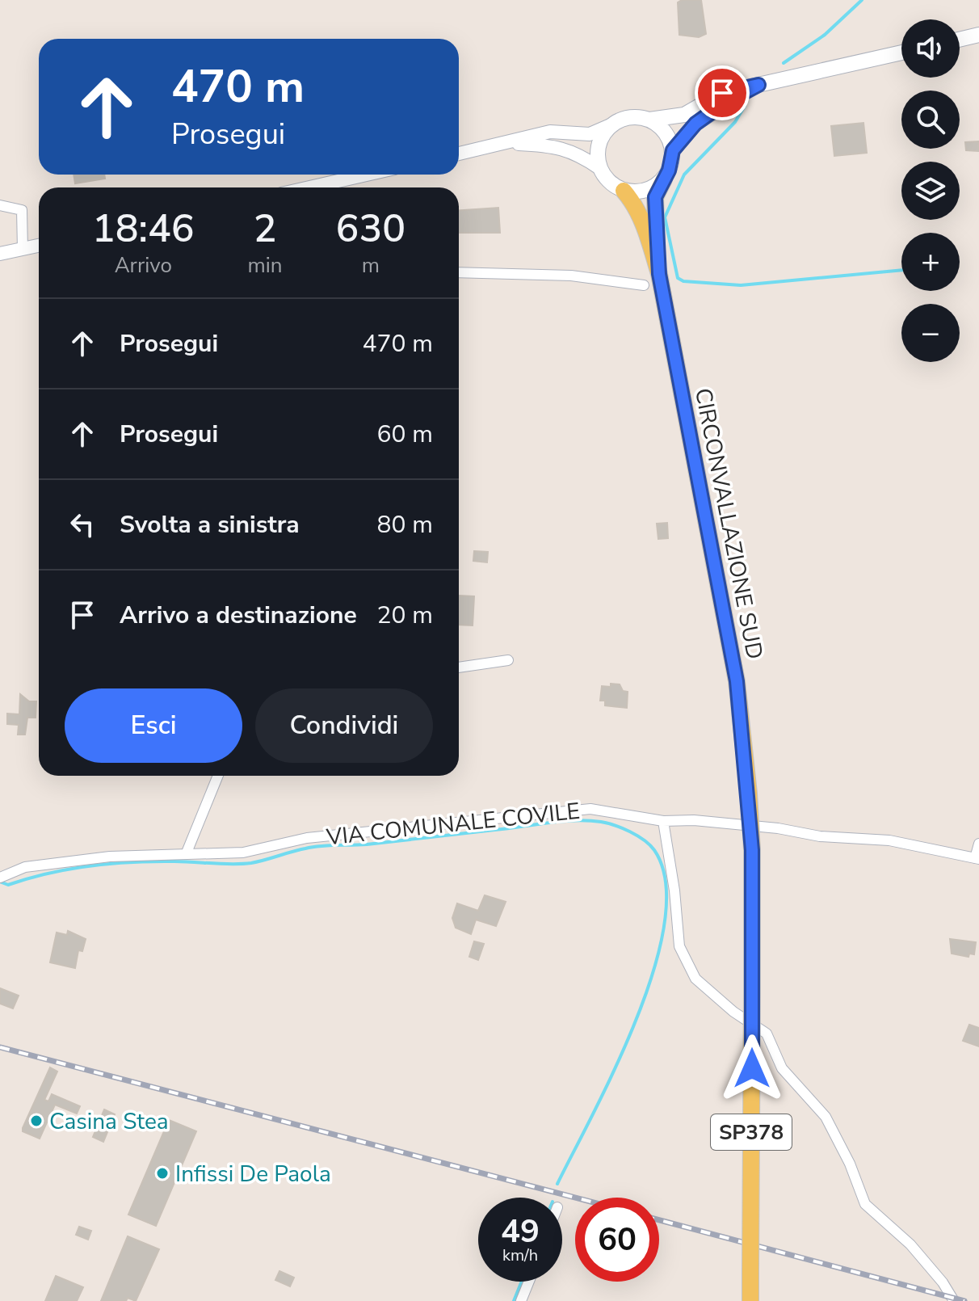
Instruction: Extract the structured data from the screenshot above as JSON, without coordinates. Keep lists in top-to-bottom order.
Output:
{
  "streets": {
    "main road": ["CIRCONVALLAZIONE SUD", "SP378"],
    "street": ["VIA COMUNALE COVILE"]
  },
  "crossings": [
    ["CIRCONVALLAZIONE SUD", "SP378"]
  ],
  "places": ["Casina Stea", "Infissi De Paola"],
  "page": {
    "map_buttons": ["+", "−"],
    "turn": ["470 m", "Prosegui"],
    "eta": [
      "18:46",
      "Arrivo",
      "2",
      "min",
      "630",
      "m"
    ],
    "list": [
      {
        "name": "Prosegui",
        "value": "470 m"
      },
      {
        "name": "Prosegui",
        "value": "60 m"
      },
      {
        "name": "Svolta a sinistra",
        "value": "80 m"
      },
      {
        "name": "Arrivo a destinazione",
        "value": "20 m"
      }
    ],
    "buttons": ["Esci", "Condividi"],
    "speed": "49 km/h",
    "limit": "60"
  }
}
